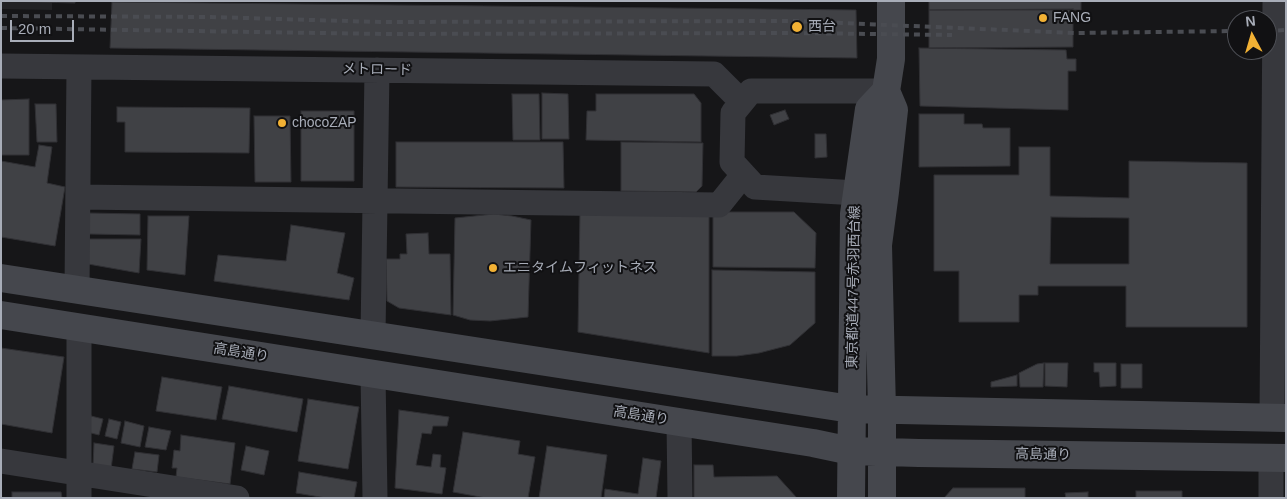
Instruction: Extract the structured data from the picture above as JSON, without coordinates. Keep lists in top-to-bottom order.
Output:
{
  "streets": {
    "main road": ["東京都道447号赤羽西台線", "高島通り"],
    "street": ["メトロード"]
  },
  "crossings": [
    ["東京都道447号赤羽西台線", "高島通り"]
  ],
  "places": [
    "FANG",
    "西台",
    "chocoZAP",
    "エニタイムフィットネス"
  ],
  "scale_bar": "20 m",
  "north": "top"
}
